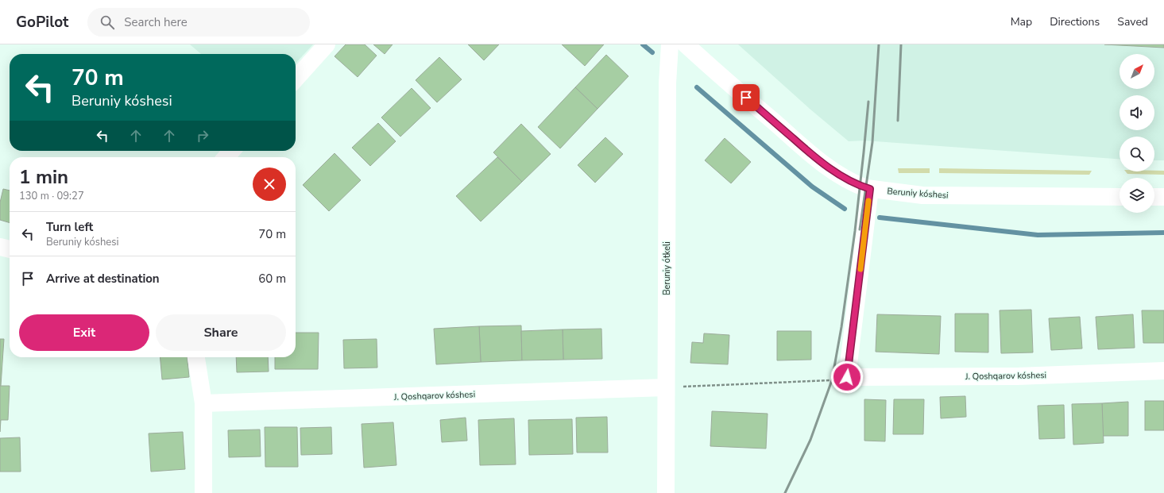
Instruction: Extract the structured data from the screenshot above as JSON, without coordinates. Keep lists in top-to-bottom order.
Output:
{
  "streets": {
    "street": ["Beruniy kóshesi", "Beruniy ótkeli", "J. Qoshqarov kóshesi"]
  },
  "crossings": [
    ["Beruniy ótkeli", "J. Qoshqarov kóshesi"]
  ],
  "north": "top right",
  "page": {
    "header": "GoPilot",
    "search": "Search here",
    "nav": ["Map", "Directions", "Saved"],
    "turn": ["70 m", "Beruniy kóshesi"],
    "heading": ["1 min", "130 m · 09:27"],
    "list": [
      {
        "name": "Turn left",
        "note": "Beruniy kóshesi",
        "value": "70 m"
      },
      {
        "name": "Arrive at destination",
        "value": "60 m"
      }
    ],
    "buttons": ["Exit", "Share"]
  }
}
